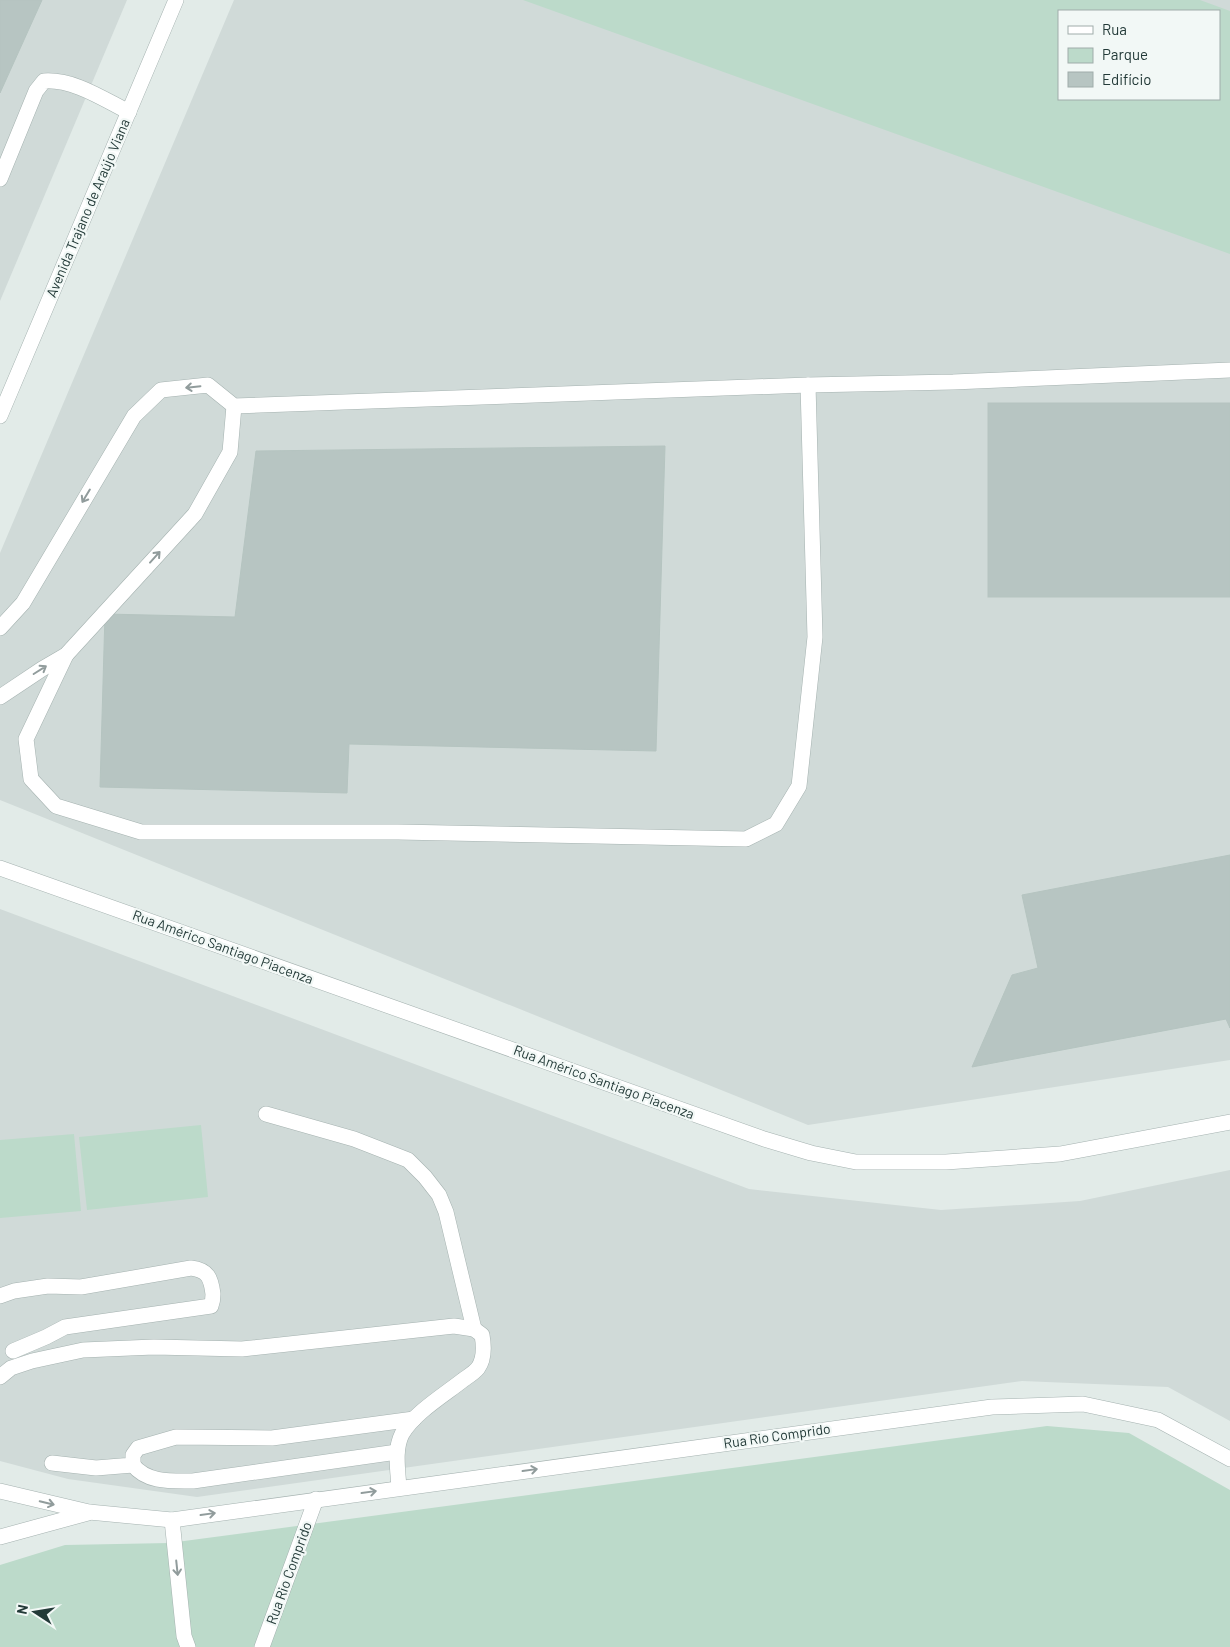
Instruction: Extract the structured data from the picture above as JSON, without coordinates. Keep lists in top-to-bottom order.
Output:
{
  "streets": {
    "street": ["Avenida Trajano de Araújo Viana", "Rua Américo Santiago Piacenza", "Rua Rio Comprido"]
  },
  "legend": ["Rua", "Parque", "Edifício"],
  "north": "left"
}
